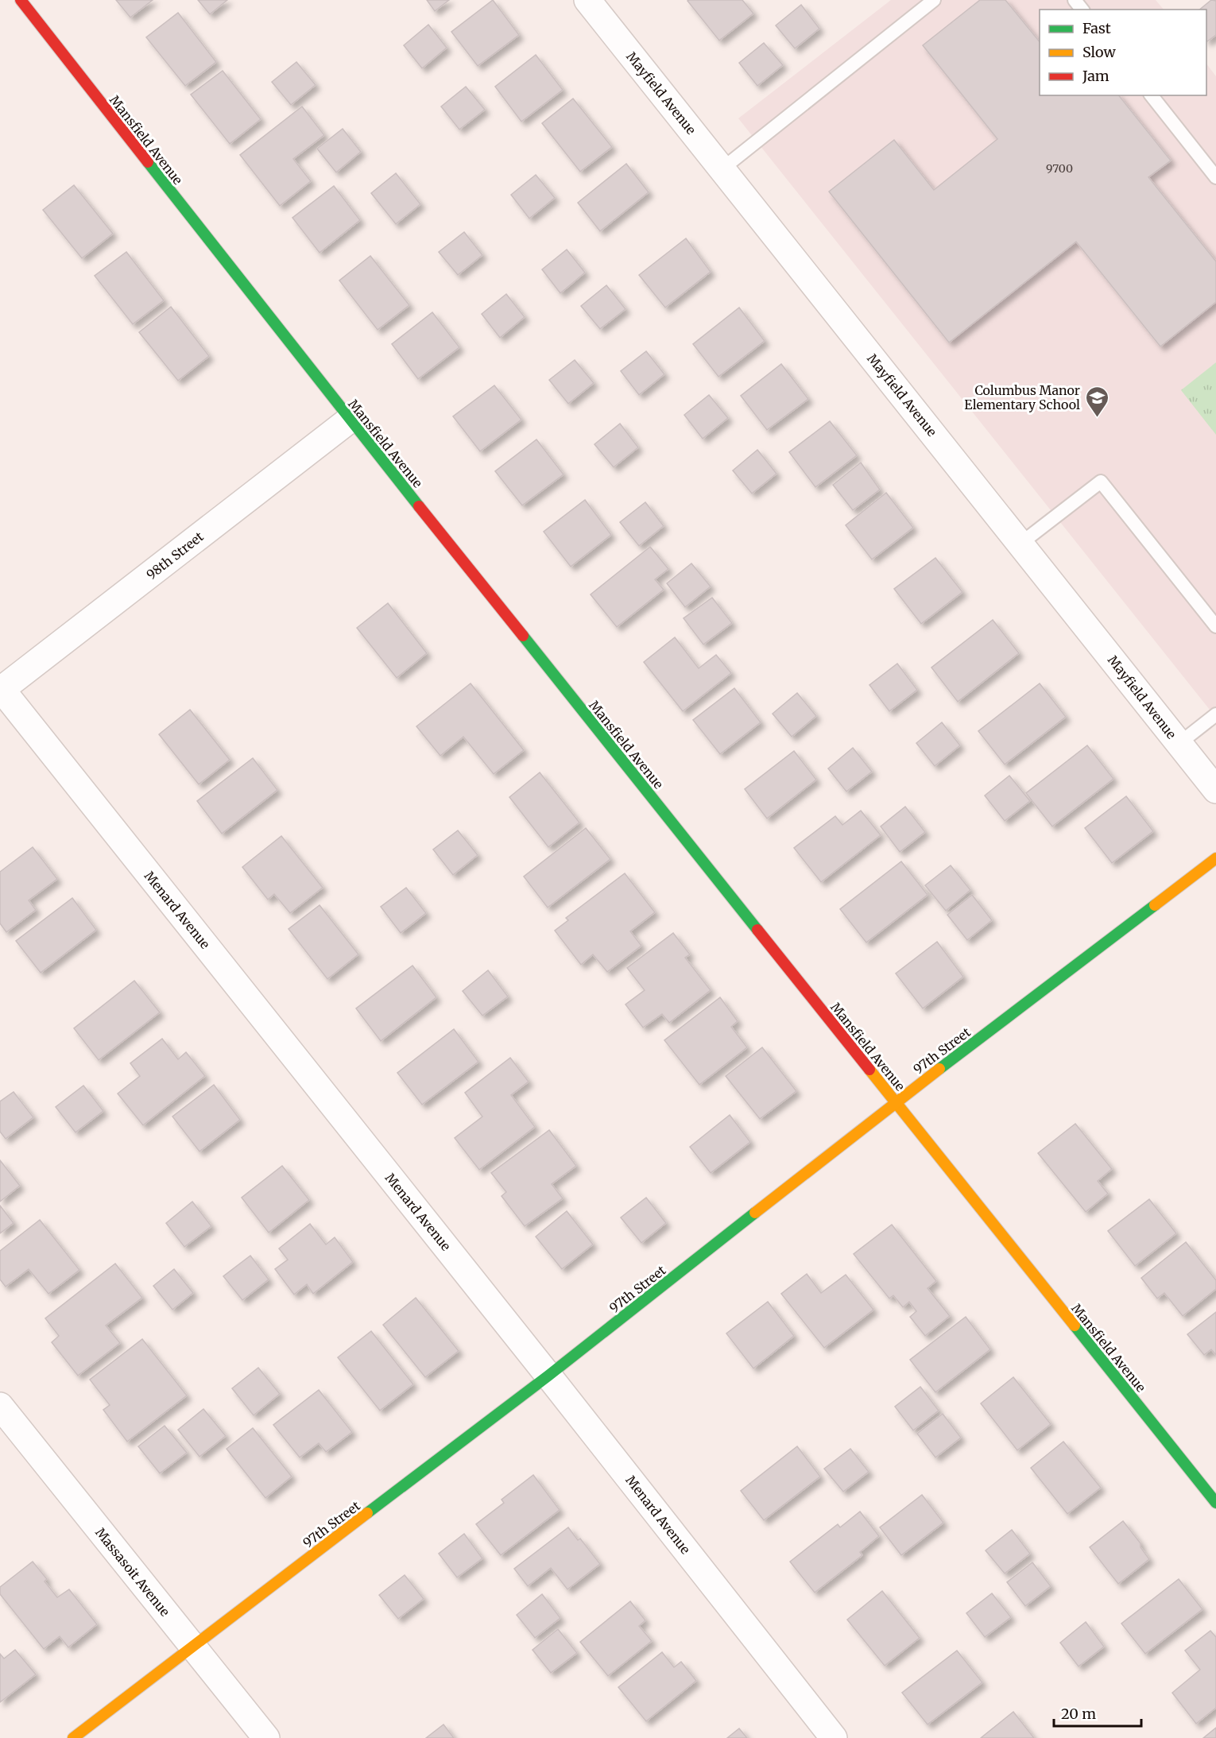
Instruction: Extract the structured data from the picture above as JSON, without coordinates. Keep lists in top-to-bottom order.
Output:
{
  "streets": {
    "street": [
      "Mayfield Avenue",
      "Mansfield Avenue",
      "98th Street",
      "Menard Avenue",
      "97th Street",
      "Massasoit Avenue"
    ]
  },
  "crossings": [
    ["Mansfield Avenue", "98th Street"],
    ["Mansfield Avenue", "97th Street"],
    ["98th Street", "Menard Avenue"],
    ["Menard Avenue", "97th Street"],
    ["97th Street", "Massasoit Avenue"]
  ],
  "places": {
    "school or university": ["Columbus Manor Elementary School"]
  },
  "house_numbers": ["9700"],
  "legend": ["Fast", "Slow", "Jam"],
  "scale_bar": "20 m"
}
